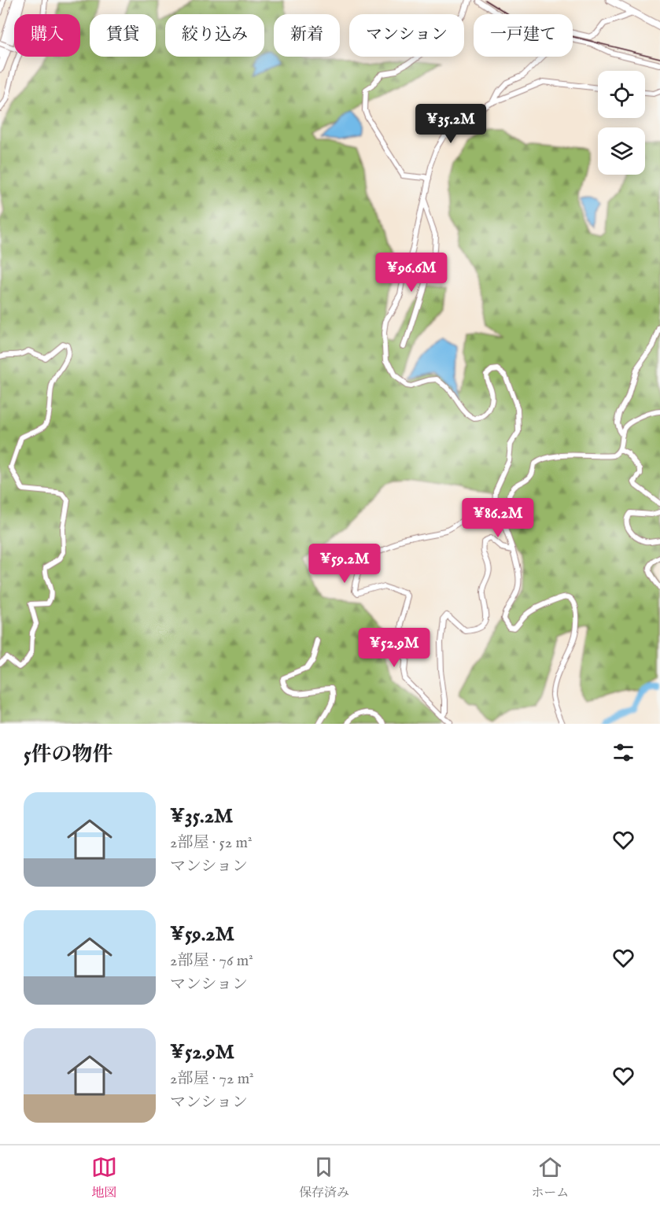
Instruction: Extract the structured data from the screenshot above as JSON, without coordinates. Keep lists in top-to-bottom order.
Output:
{
  "page": {
    "chip": [
      "購入",
      "賃貸",
      "絞り込み",
      "新着",
      "マンション",
      "一戸建て"
    ],
    "price": [
      "¥35.2M",
      "¥96.6M",
      "¥86.2M",
      "¥59.2M",
      "¥52.9M"
    ],
    "heading": "5件の物件",
    "list": [
      {
        "name": "¥35.2M",
        "note": "2部屋 · 52 m² · マンション"
      },
      {
        "name": "¥59.2M",
        "note": "2部屋 · 76 m² · マンション"
      },
      {
        "name": "¥52.9M",
        "note": "2部屋 · 72 m² · マンション"
      }
    ],
    "tabs": ["地図", "保存済み", "ホーム"]
  }
}
